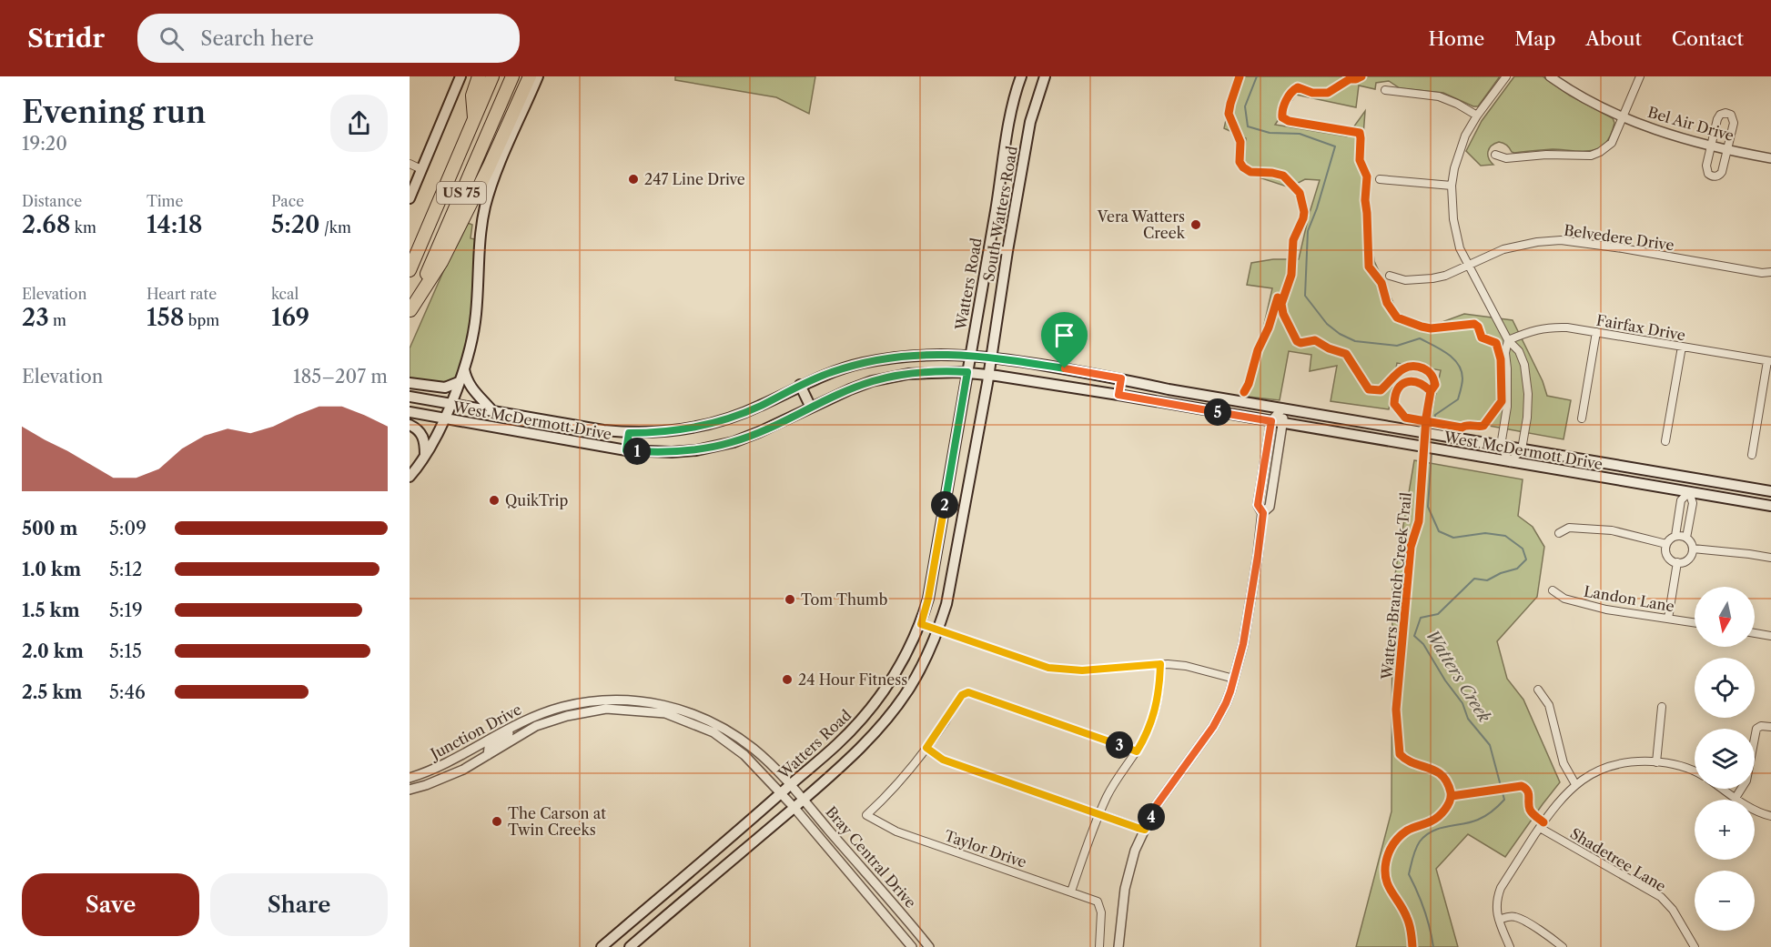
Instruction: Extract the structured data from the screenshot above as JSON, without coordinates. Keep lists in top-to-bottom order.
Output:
{
  "streets": {
    "highway": ["US 75"],
    "main road": ["South Watters Road", "Watters Road", "West McDermott Drive"],
    "street": [
      "Bel Air Drive",
      "Belvedere Drive",
      "Fairfax Drive",
      "Landon Lane",
      "Junction Drive",
      "Taylor Drive",
      "Bray Central Drive",
      "Shadetree Lane"
    ],
    "cycle path": ["Watters Branch Creek Trail"]
  },
  "crossings": [
    ["South Watters Road", "West McDermott Drive"],
    ["Watters Road", "West McDermott Drive"],
    ["Watters Road", "Junction Drive"],
    ["Watters Road", "Bray Central Drive"],
    ["Junction Drive", "Bray Central Drive"]
  ],
  "water": ["Watters Creek"],
  "places": [
    "247 Line Drive",
    "Vera Watters Creek",
    "QuikTrip",
    "Tom Thumb",
    "24 Hour Fitness",
    "The Carson at Twin Creeks"
  ],
  "north": "bottom",
  "page": {
    "header": "Stridr",
    "search": "Search here",
    "nav": [
      "Home",
      "Map",
      "About",
      "Contact"
    ],
    "heading": ["Evening run", "19:20"],
    "stats": [
      ["Distance", "2.68 km"],
      ["Time", "14:18"],
      ["Pace", "5:20 /km"],
      ["Elevation", "23 m"],
      ["Heart rate", "158 bpm"],
      ["kcal", "169"]
    ],
    "chart": ["Elevation", "185–207 m"],
    "pins": [
      "5",
      "1",
      "2",
      "3",
      "4"
    ],
    "list": [
      {
        "name": "500 m",
        "note": "5:09"
      },
      {
        "name": "1.0 km",
        "note": "5:12"
      },
      {
        "name": "1.5 km",
        "note": "5:19"
      },
      {
        "name": "2.0 km",
        "note": "5:15"
      },
      {
        "name": "2.5 km",
        "note": "5:46"
      }
    ],
    "map_buttons": ["+", "−"],
    "buttons": ["Save", "Share"]
  }
}
